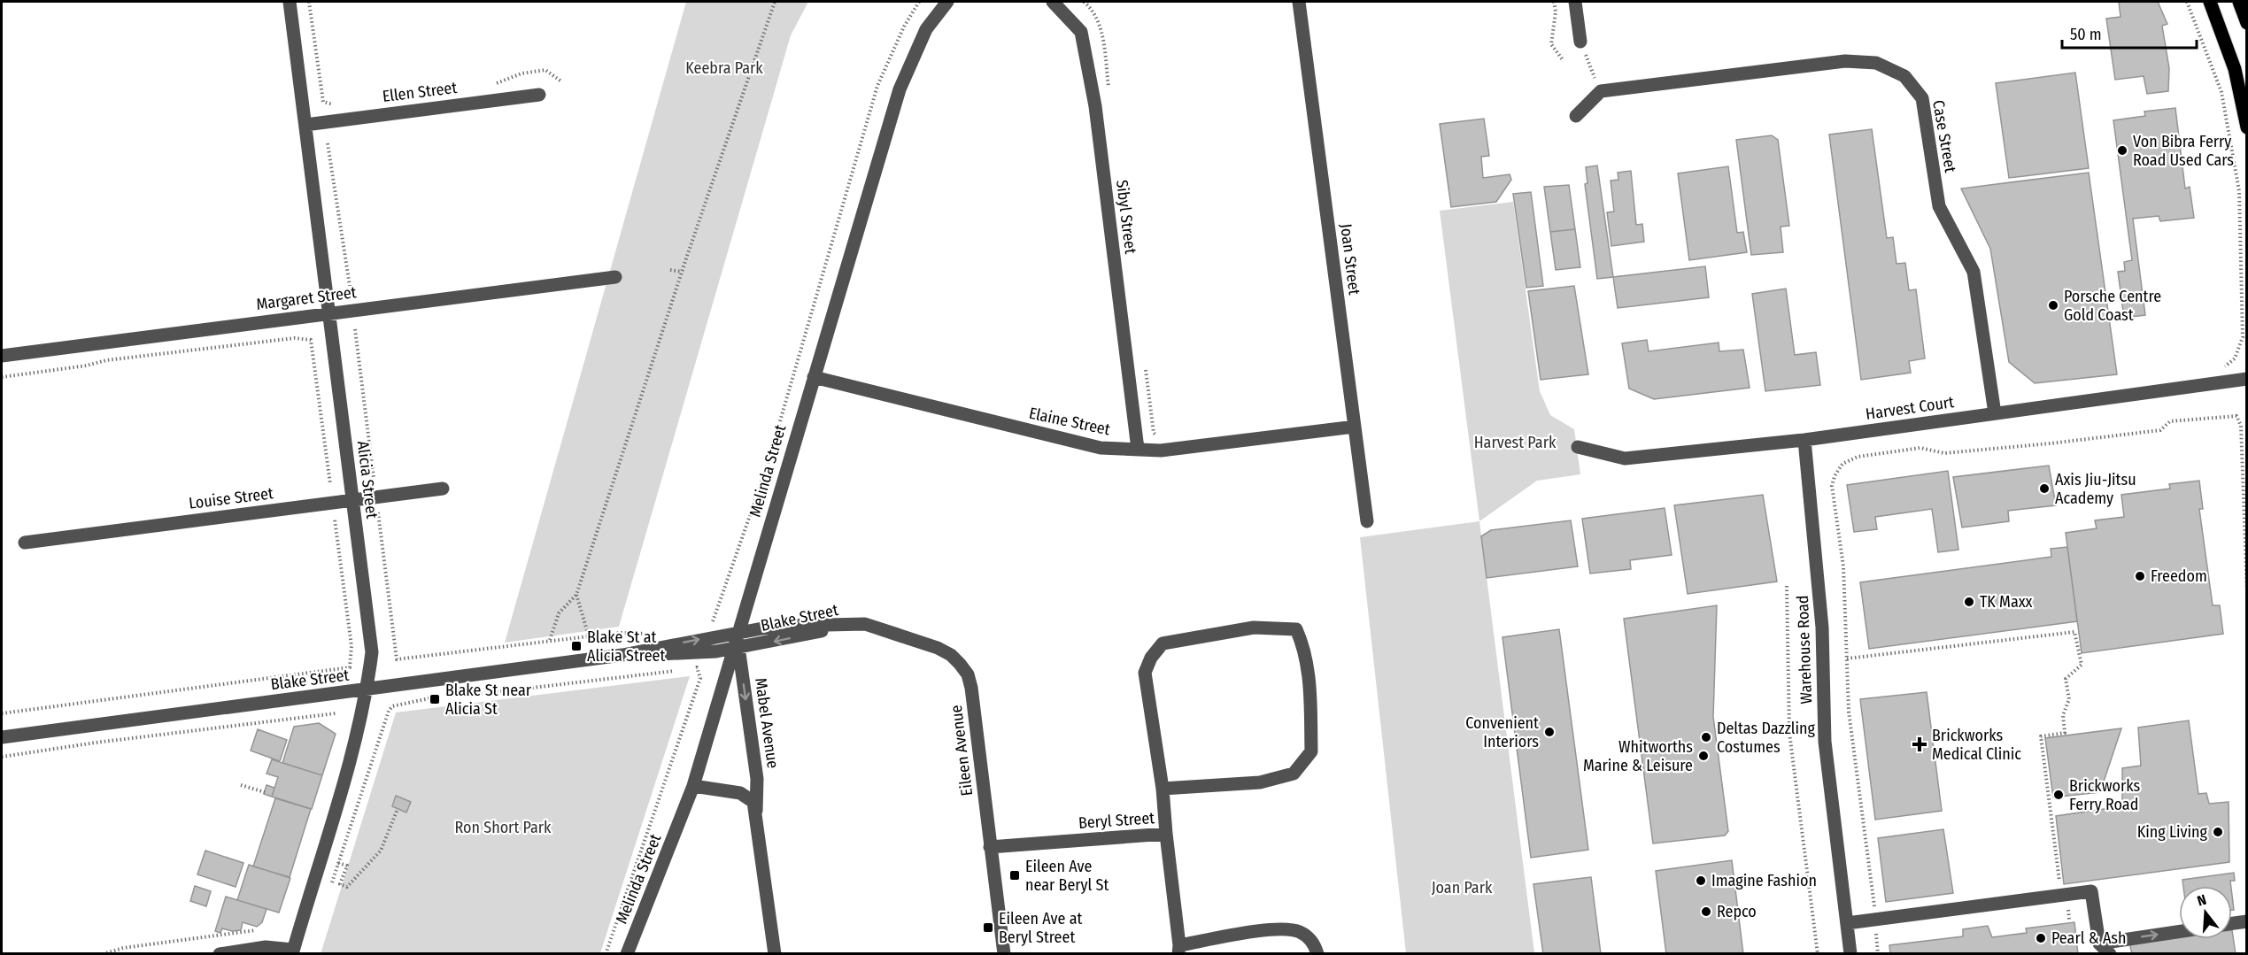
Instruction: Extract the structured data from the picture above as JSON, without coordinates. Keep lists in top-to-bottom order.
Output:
{
  "streets": {
    "street": [
      "Ellen Street",
      "Case Street",
      "Sibyl Street",
      "Joan Street",
      "Margaret Street",
      "Harvest Court",
      "Elaine Street",
      "Melinda Street",
      "Alicia Street",
      "Louise Street",
      "Blake Street",
      "Warehouse Road",
      "Mabel Avenue",
      "Eileen Avenue",
      "Beryl Street"
    ]
  },
  "crossings": [
    ["Ellen Street", "Alicia Street"],
    ["Case Street", "Harvest Court"],
    ["Sibyl Street", "Elaine Street"],
    ["Joan Street", "Elaine Street"],
    ["Margaret Street", "Alicia Street"],
    ["Harvest Court", "Warehouse Road"],
    ["Elaine Street", "Melinda Street"],
    ["Melinda Street", "Blake Street"],
    ["Melinda Street", "Mabel Avenue"],
    ["Alicia Street", "Louise Street"],
    ["Alicia Street", "Blake Street"],
    ["Blake Street", "Mabel Avenue"],
    ["Blake Street", "Eileen Avenue"],
    ["Eileen Avenue", "Beryl Street"]
  ],
  "one_way": ["Mabel Avenue"],
  "parks": [
    "Keebra Park",
    "Harvest Park",
    "Ron Short Park",
    "Joan Park"
  ],
  "places": {
    "other": [
      "Von Bibra Ferry Road Used Cars",
      "Porsche Centre Gold Coast",
      "Axis Jiu-Jitsu Academy",
      "Freedom",
      "TK Maxx",
      "Convenient Interiors",
      "Deltas Dazzling Costumes",
      "Whitworths Marine & Leisure",
      "Brickworks Ferry Road",
      "King Living",
      "Imagine Fashion",
      "Repco",
      "Pearl & Ash"
    ],
    "transit": [
      "Blake St at Alicia Street",
      "Blake St near Alicia St",
      "Eileen Ave near Beryl St",
      "Eileen Ave at Beryl Street"
    ],
    "health": ["Brickworks Medical Clinic"]
  },
  "scale_bar": "50 m",
  "north": "top"
}
